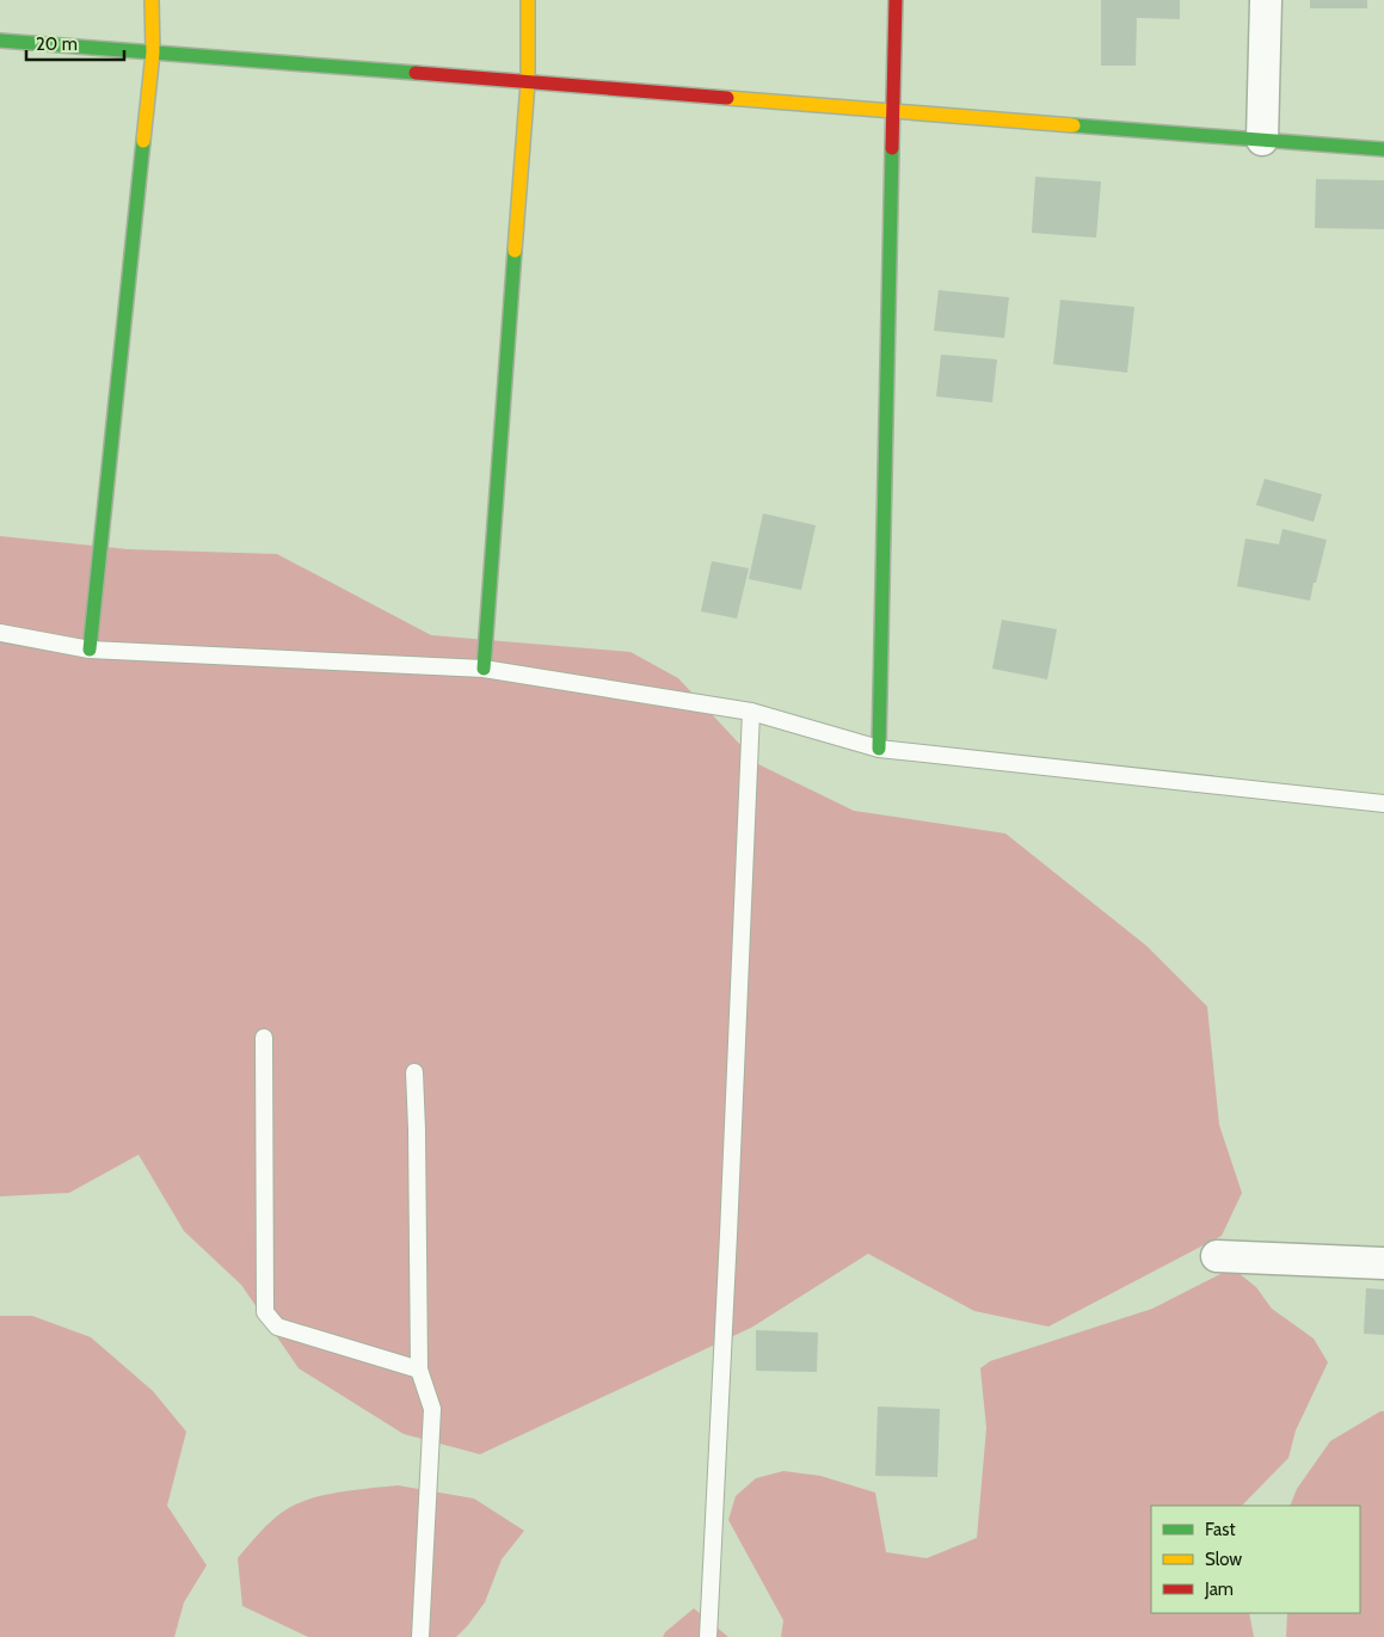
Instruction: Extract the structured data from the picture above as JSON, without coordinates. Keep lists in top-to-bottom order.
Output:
{
  "legend": ["Fast", "Slow", "Jam"],
  "scale_bar": "20 m"
}
